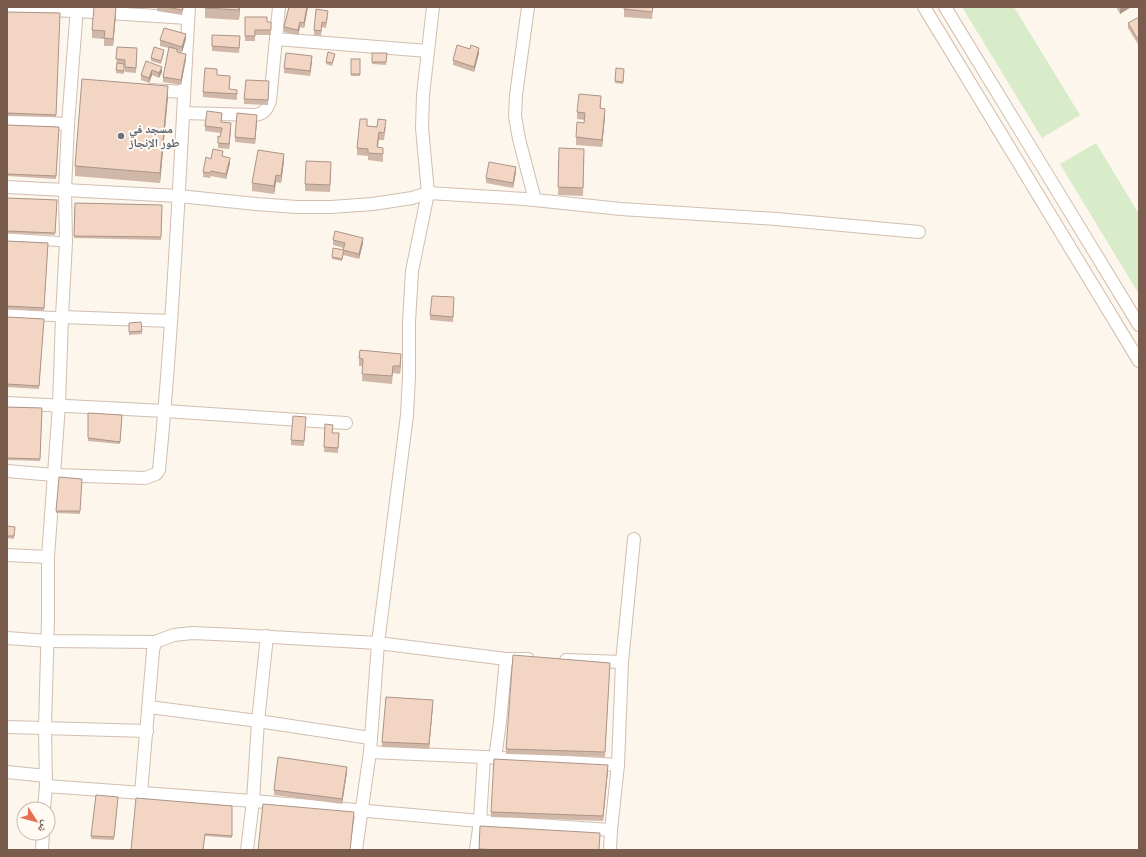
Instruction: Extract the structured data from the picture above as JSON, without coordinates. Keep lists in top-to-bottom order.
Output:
{
  "places": ["مسجد في طور الإنجاز"],
  "north": "bottom right"
}
